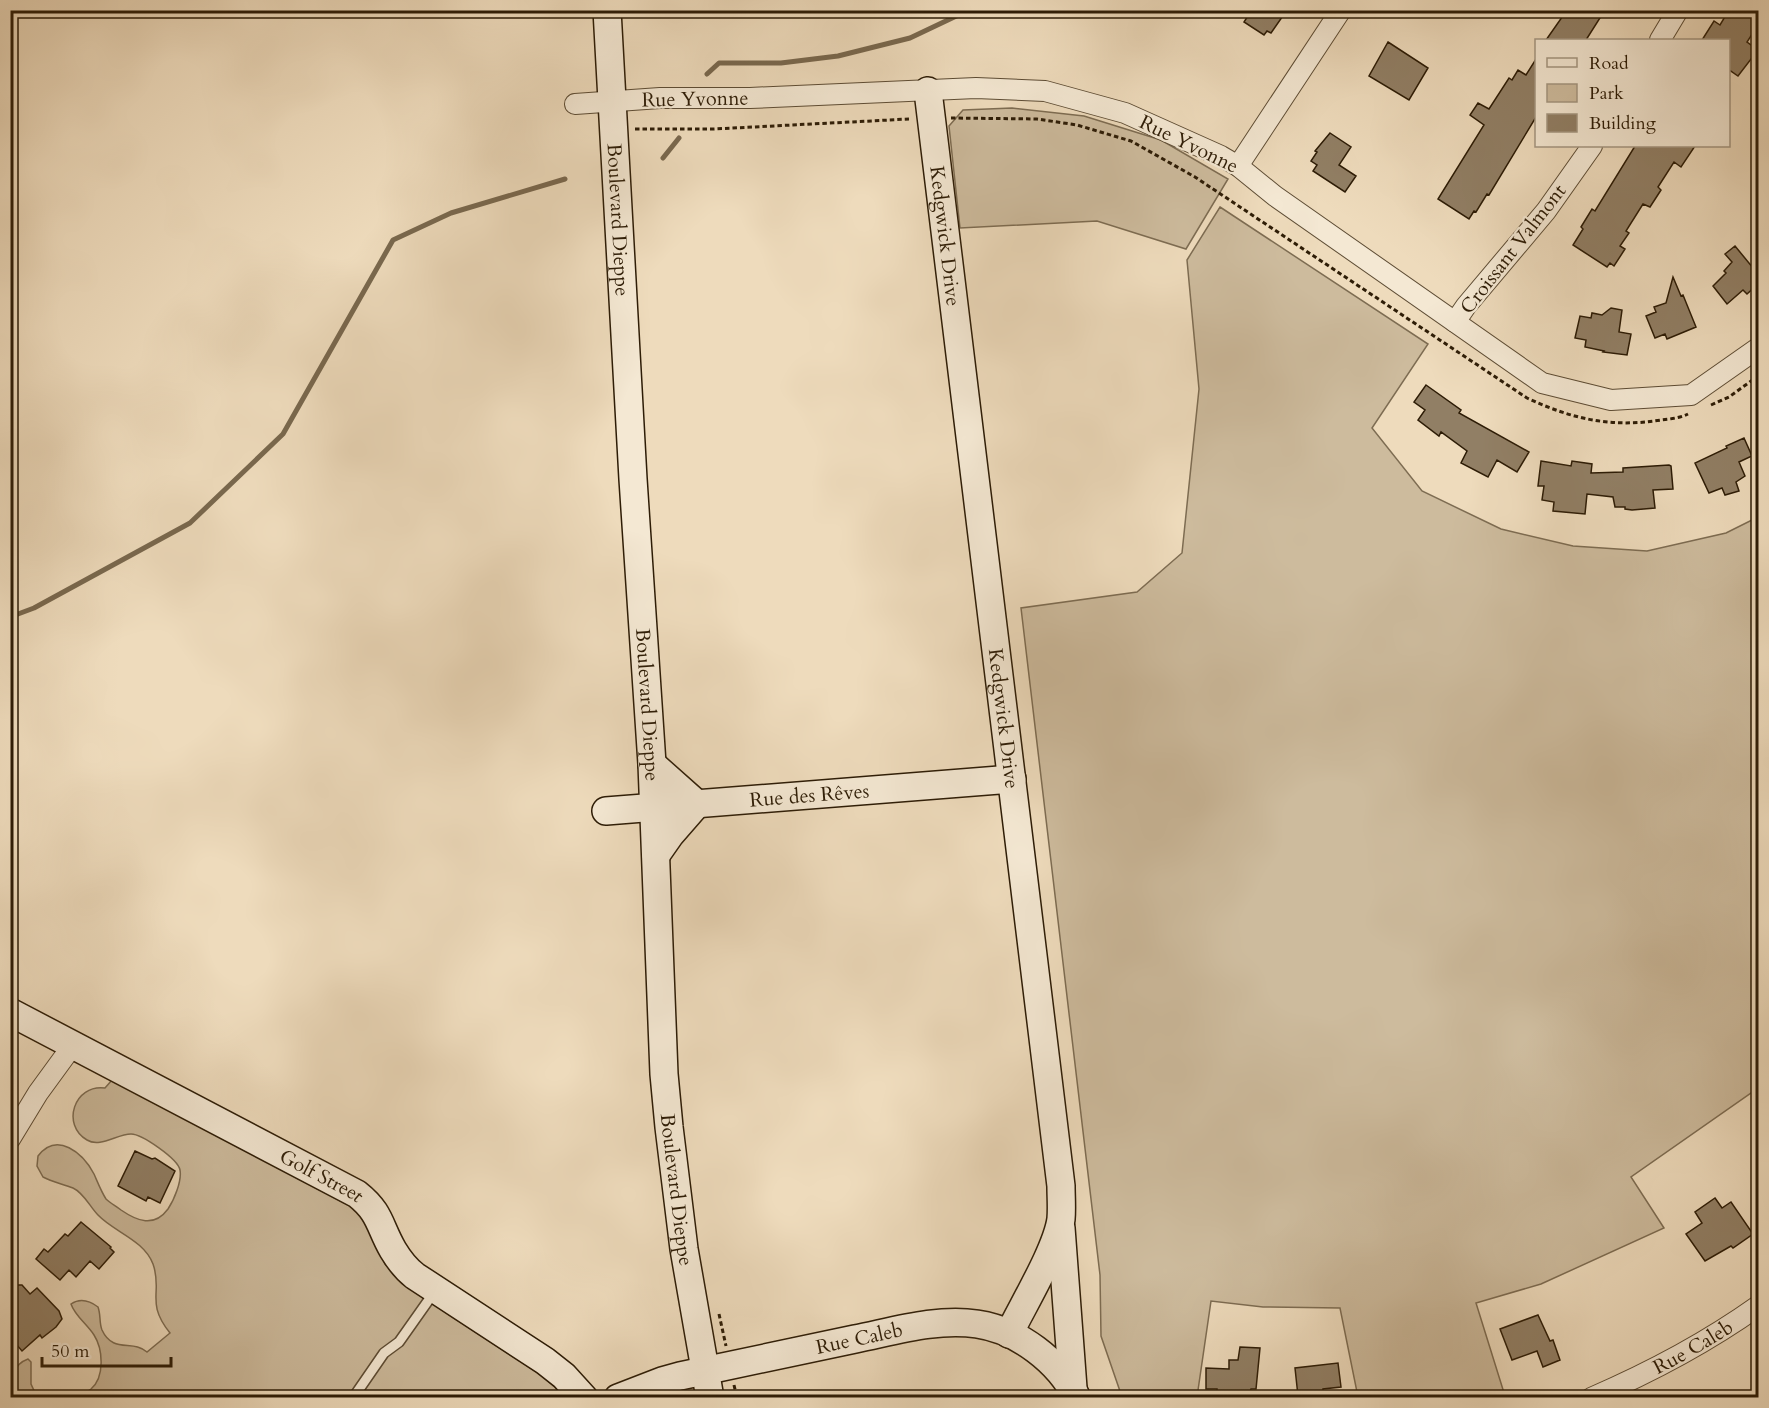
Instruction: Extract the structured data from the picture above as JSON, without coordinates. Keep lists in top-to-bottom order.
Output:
{
  "streets": {
    "street": [
      "Rue Yvonne",
      "Boulevard Dieppe",
      "Kedgwick Drive",
      "Croissant Valmont",
      "Rue des Rêves",
      "Golf Street",
      "Rue Caleb"
    ]
  },
  "crossings": [
    ["Rue Yvonne", "Boulevard Dieppe"],
    ["Rue Yvonne", "Kedgwick Drive"],
    ["Rue Yvonne", "Croissant Valmont"],
    ["Boulevard Dieppe", "Rue des Rêves"],
    ["Boulevard Dieppe", "Rue Caleb"],
    ["Kedgwick Drive", "Rue des Rêves"],
    ["Kedgwick Drive", "Rue Caleb"]
  ],
  "legend": ["Road", "Park", "Building"],
  "scale_bar": "50 m"
}
